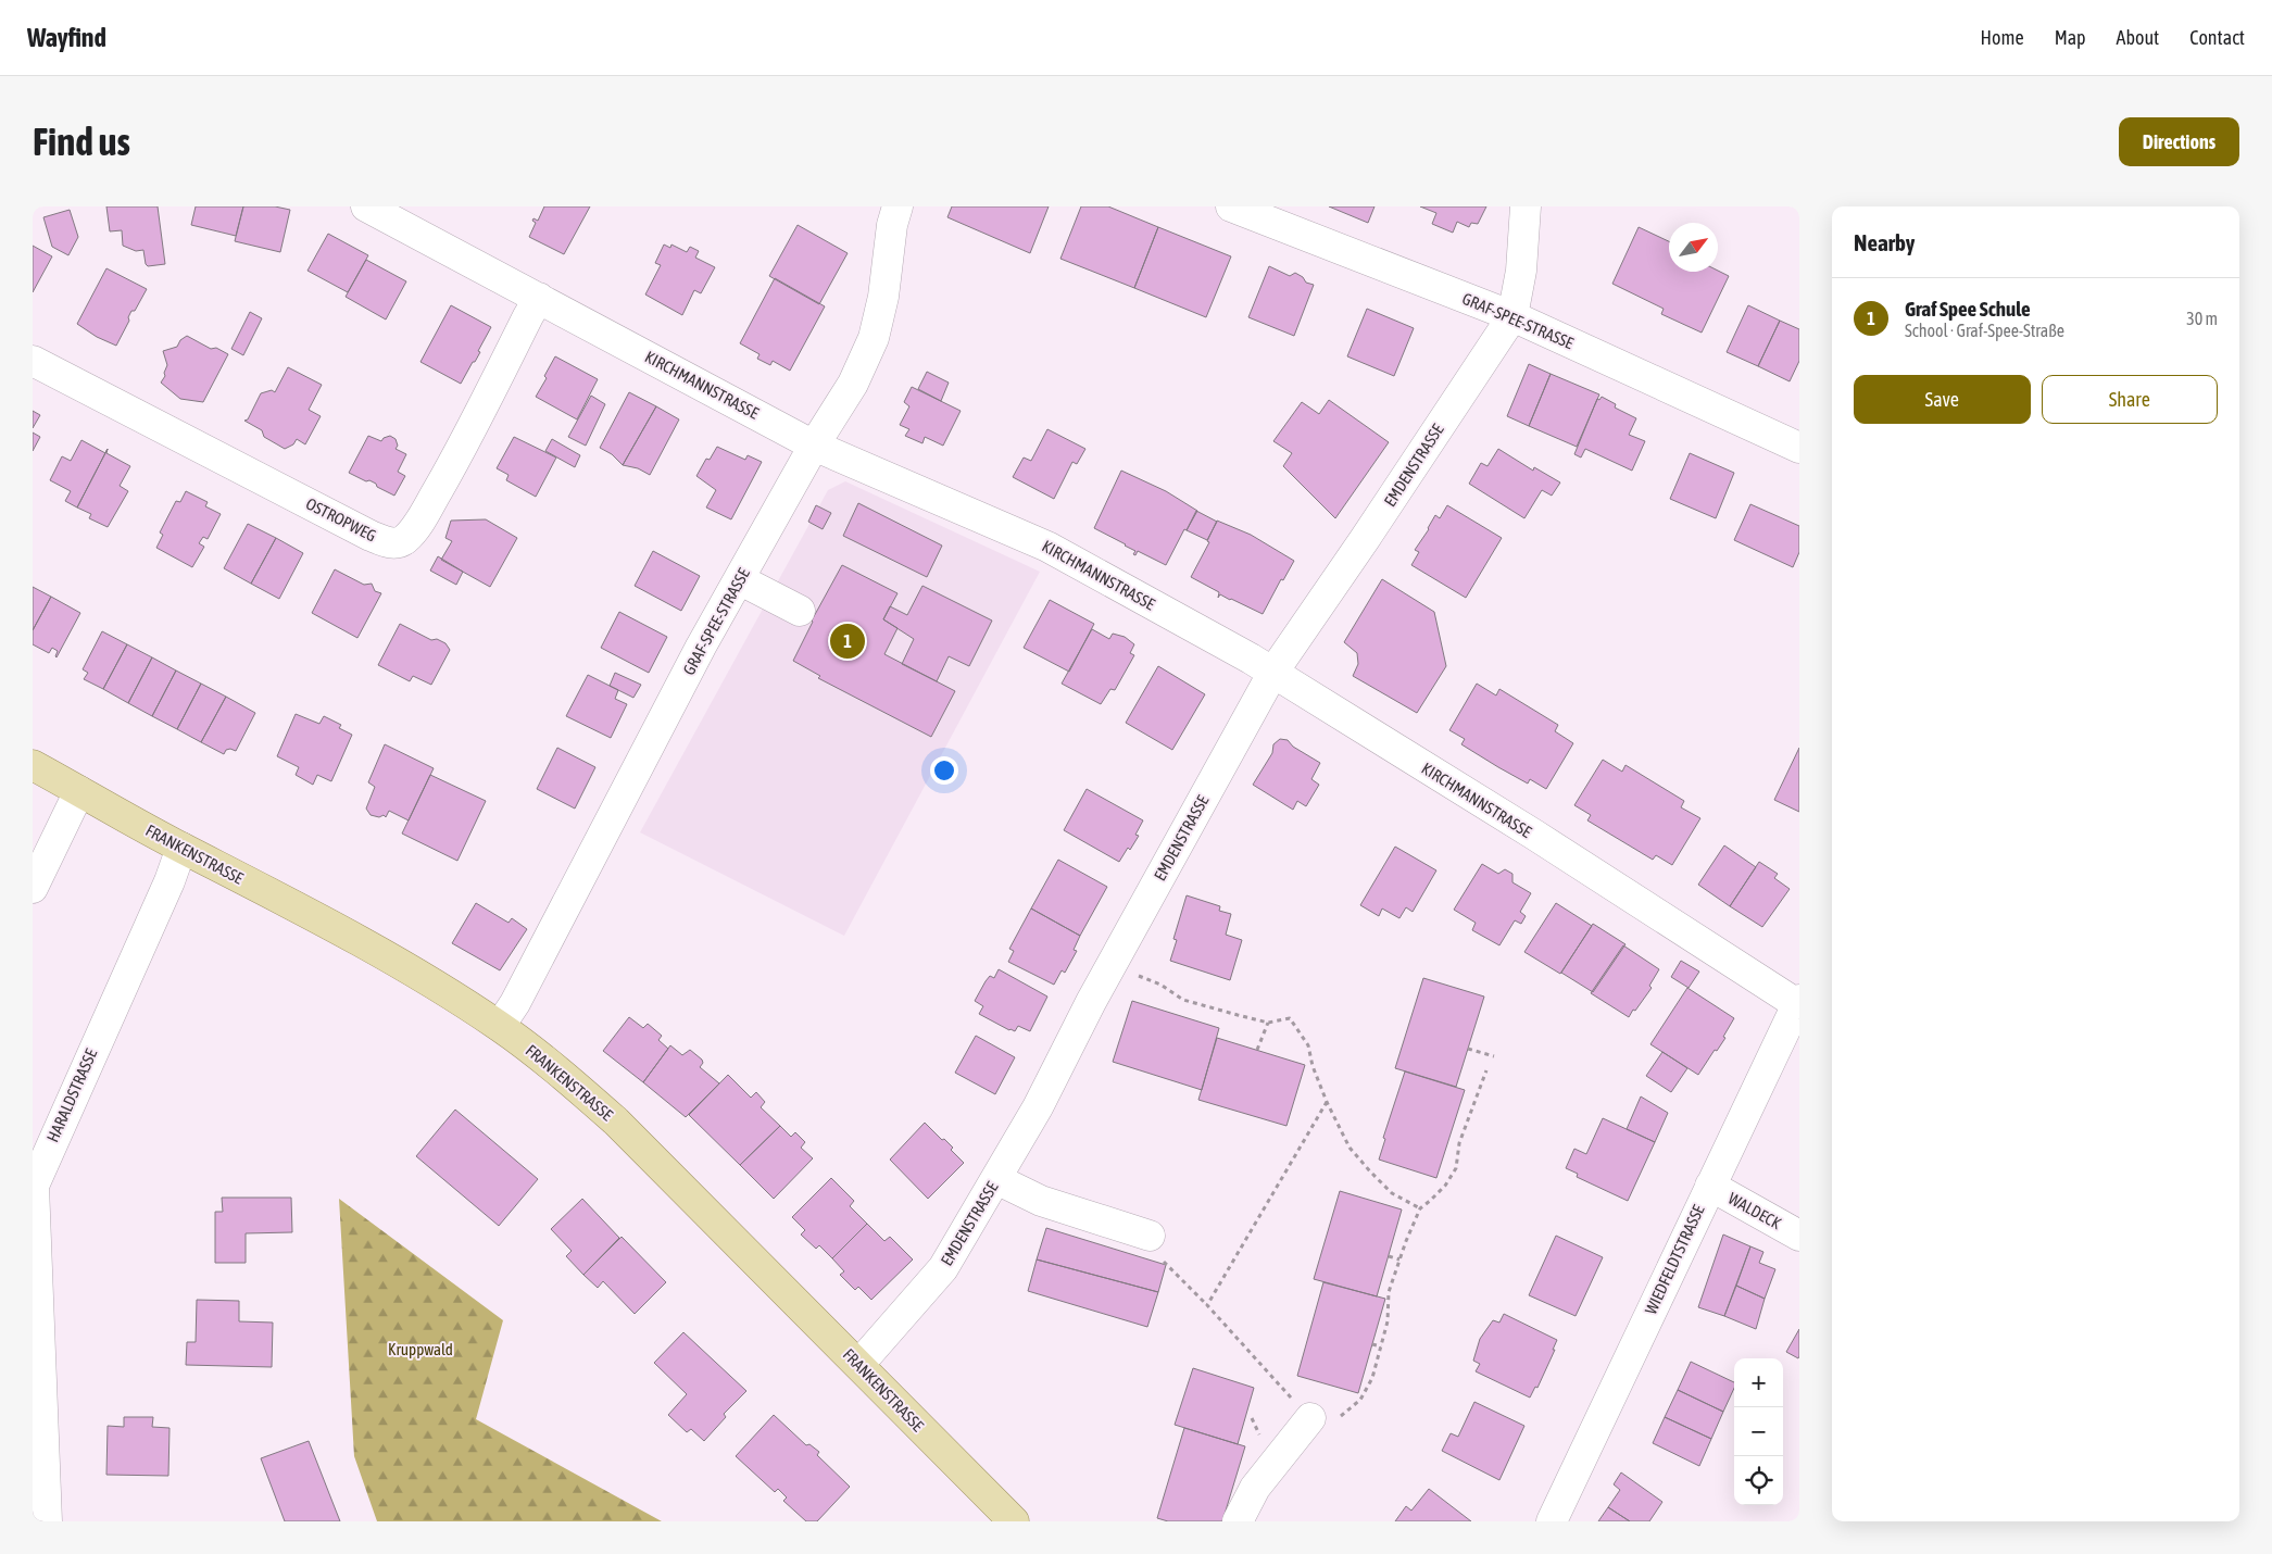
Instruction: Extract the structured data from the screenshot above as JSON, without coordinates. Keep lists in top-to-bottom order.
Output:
{
  "streets": {
    "main road": ["FRANKENSTRASSE"],
    "street": [
      "GRAF-SPEE-STRASSE",
      "KIRCHMANNSTRASSE",
      "EMDENSTRASSE",
      "OSTROPWEG",
      "HARALDSTRASSE",
      "WALDECK",
      "WIEDFELDTSTRASSE"
    ]
  },
  "crossings": [
    ["GRAF-SPEE-STRASSE", "KIRCHMANNSTRASSE"],
    ["GRAF-SPEE-STRASSE", "EMDENSTRASSE"],
    ["GRAF-SPEE-STRASSE", "FRANKENSTRASSE"],
    ["KIRCHMANNSTRASSE", "EMDENSTRASSE"],
    ["KIRCHMANNSTRASSE", "OSTROPWEG"],
    ["KIRCHMANNSTRASSE", "WIEDFELDTSTRASSE"],
    ["EMDENSTRASSE", "FRANKENSTRASSE"],
    ["FRANKENSTRASSE", "HARALDSTRASSE"],
    ["WALDECK", "WIEDFELDTSTRASSE"]
  ],
  "parks": ["Kruppwald"],
  "north": "top right",
  "page": {
    "header": "Wayfind",
    "nav": [
      "Home",
      "Map",
      "About",
      "Contact"
    ],
    "buttons": [
      "Directions",
      ["Save", "Share"]
    ],
    "title": "Find us",
    "heading": "Nearby",
    "list": [
      {
        "mark": "1",
        "name": "Graf Spee Schule",
        "note": "School · Graf-Spee-Straße",
        "value": "30 m"
      }
    ],
    "pins": "1",
    "map_buttons": ["+", "−"]
  }
}
